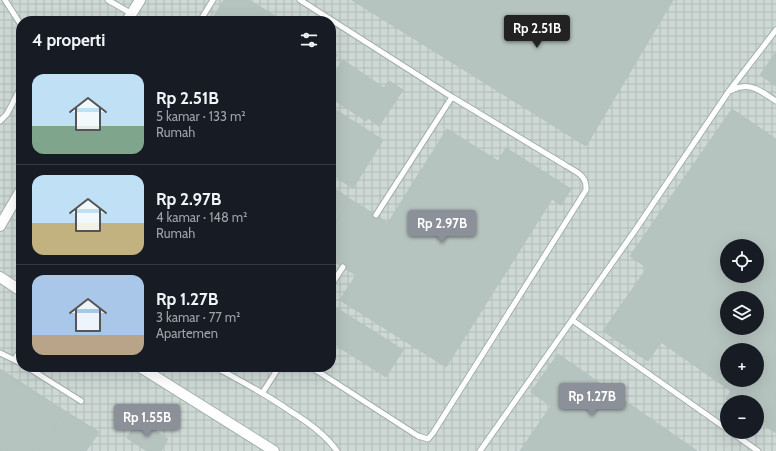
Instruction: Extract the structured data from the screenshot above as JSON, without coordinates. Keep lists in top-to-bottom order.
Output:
{
  "page": {
    "price": [
      "Rp 2.51B",
      "Rp 2.97B",
      "Rp 1.27B",
      "Rp 1.55B"
    ],
    "heading": "4 properti",
    "list": [
      {
        "name": "Rp 2.51B",
        "note": "5 kamar · 133 m² · Rumah"
      },
      {
        "name": "Rp 2.97B",
        "note": "4 kamar · 148 m² · Rumah"
      },
      {
        "name": "Rp 1.27B",
        "note": "3 kamar · 77 m² · Apartemen"
      }
    ],
    "map_buttons": ["+", "−"]
  }
}
